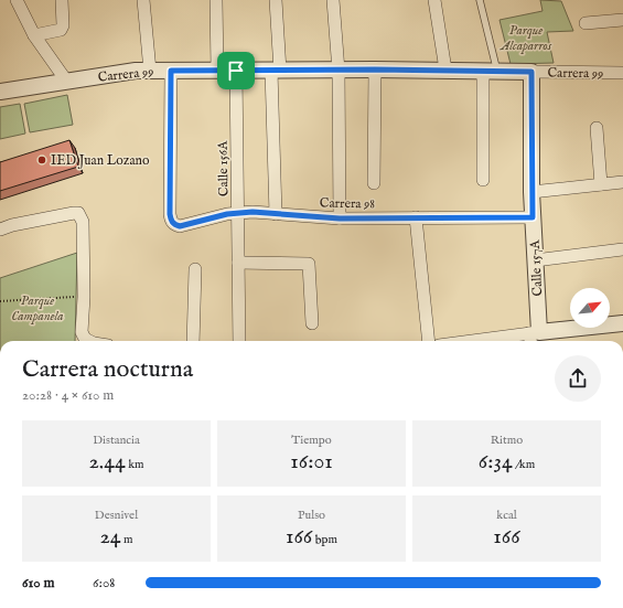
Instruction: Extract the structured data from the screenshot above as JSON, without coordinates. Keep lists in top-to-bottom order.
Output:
{
  "streets": {
    "street": [
      "Carrera 99",
      "Calle 156A",
      "Carrera 98",
      "Calle 157A"
    ]
  },
  "crossings": [
    ["Carrera 99", "Calle 156A"],
    ["Carrera 99", "Carrera 98"],
    ["Carrera 99", "Calle 157A"],
    ["Calle 156A", "Carrera 98"],
    ["Carrera 98", "Calle 157A"]
  ],
  "parks": ["Parque Alcaparros", "Parque Campanela"],
  "places": ["IED Juan Lozano"],
  "north": "top right",
  "page": {
    "heading": ["Carrera nocturna", "20:28 · 4 × 610 m"],
    "stats": [
      ["Distancia", "2.44 km"],
      ["Tiempo", "16:01"],
      ["Ritmo", "6:34 /km"],
      ["Desnivel", "24 m"],
      ["Pulso", "166 bpm"],
      ["kcal", "166"]
    ],
    "list": [
      {
        "name": "610 m",
        "note": "6:08"
      }
    ]
  }
}
